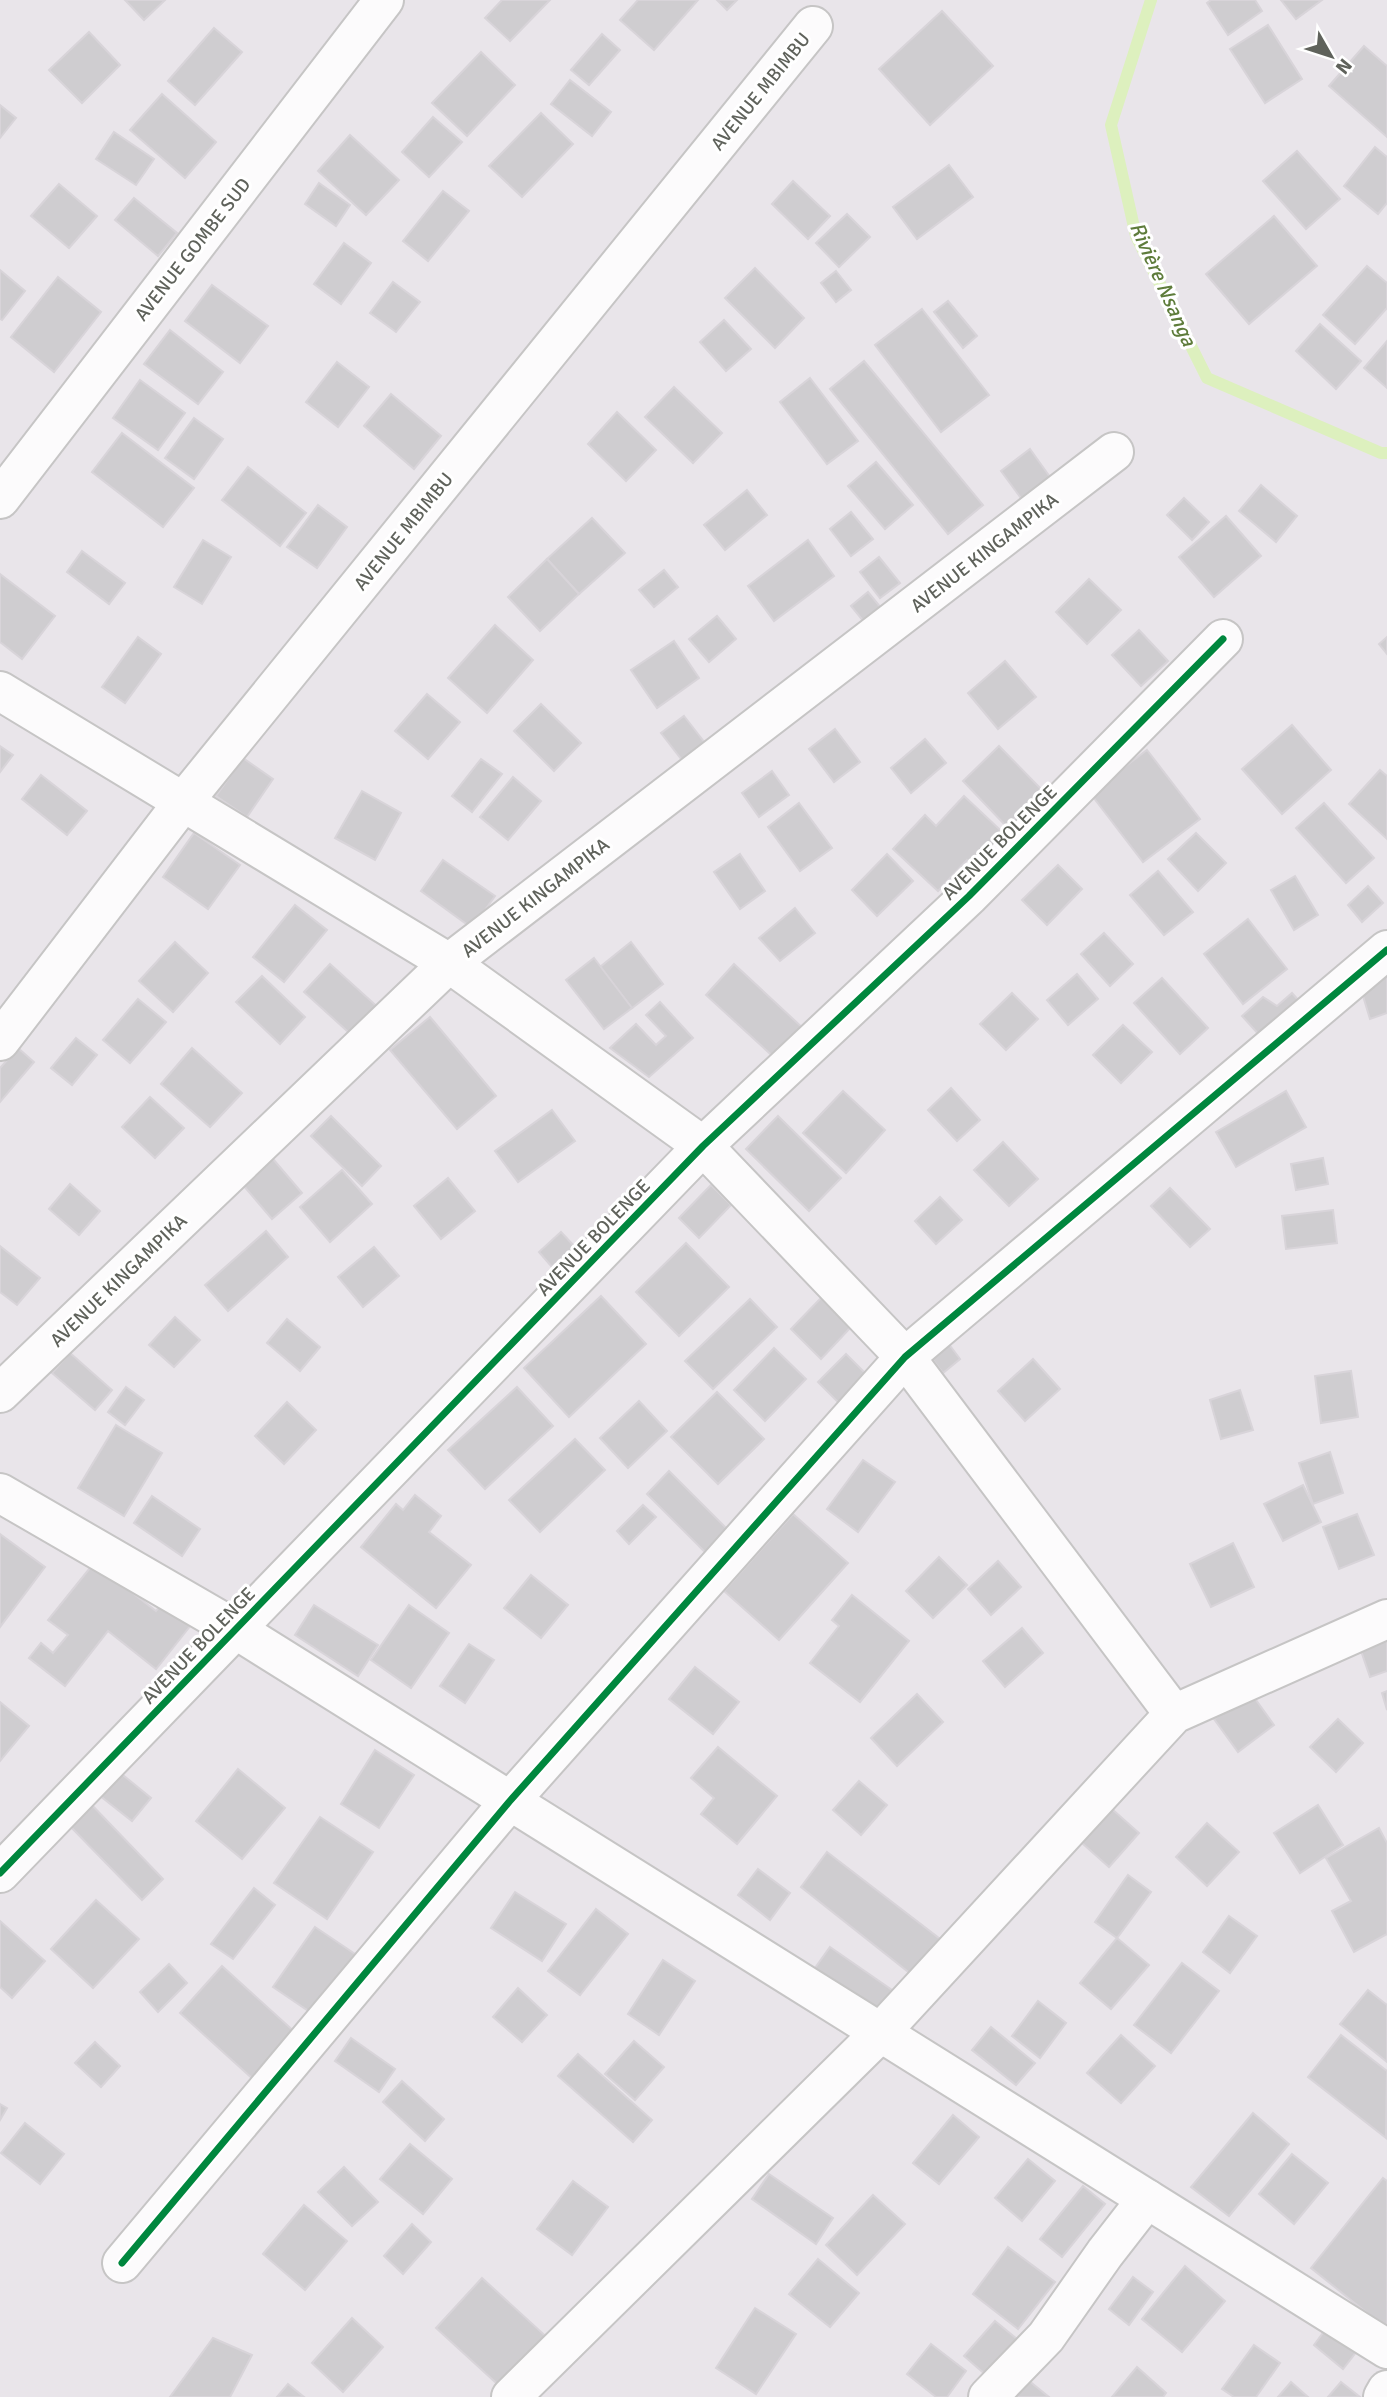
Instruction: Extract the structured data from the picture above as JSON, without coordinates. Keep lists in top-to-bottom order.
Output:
{
  "streets": {
    "street": [
      "AVENUE MBIMBU",
      "AVENUE GOMBE SUD",
      "AVENUE KINGAMPIKA",
      "AVENUE BOLENGE"
    ]
  },
  "water": ["Rivière Nsanga"],
  "north": "bottom right"
}
